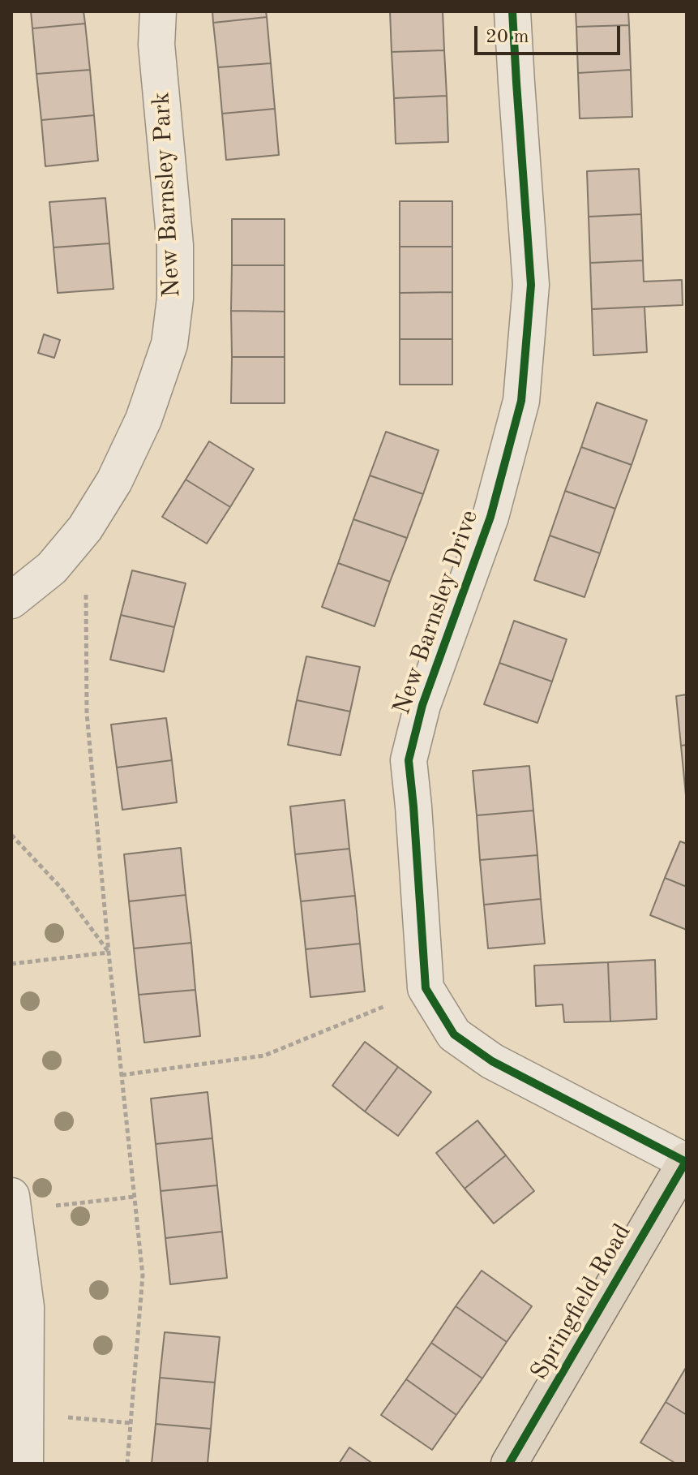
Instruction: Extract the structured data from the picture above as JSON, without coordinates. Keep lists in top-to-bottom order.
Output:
{
  "streets": {
    "highway": ["Springfield Road"],
    "street": ["New Barnsley Park", "New Barnsley Drive"]
  },
  "crossings": [
    ["New Barnsley Drive", "Springfield Road"]
  ],
  "scale_bar": "20 m"
}
